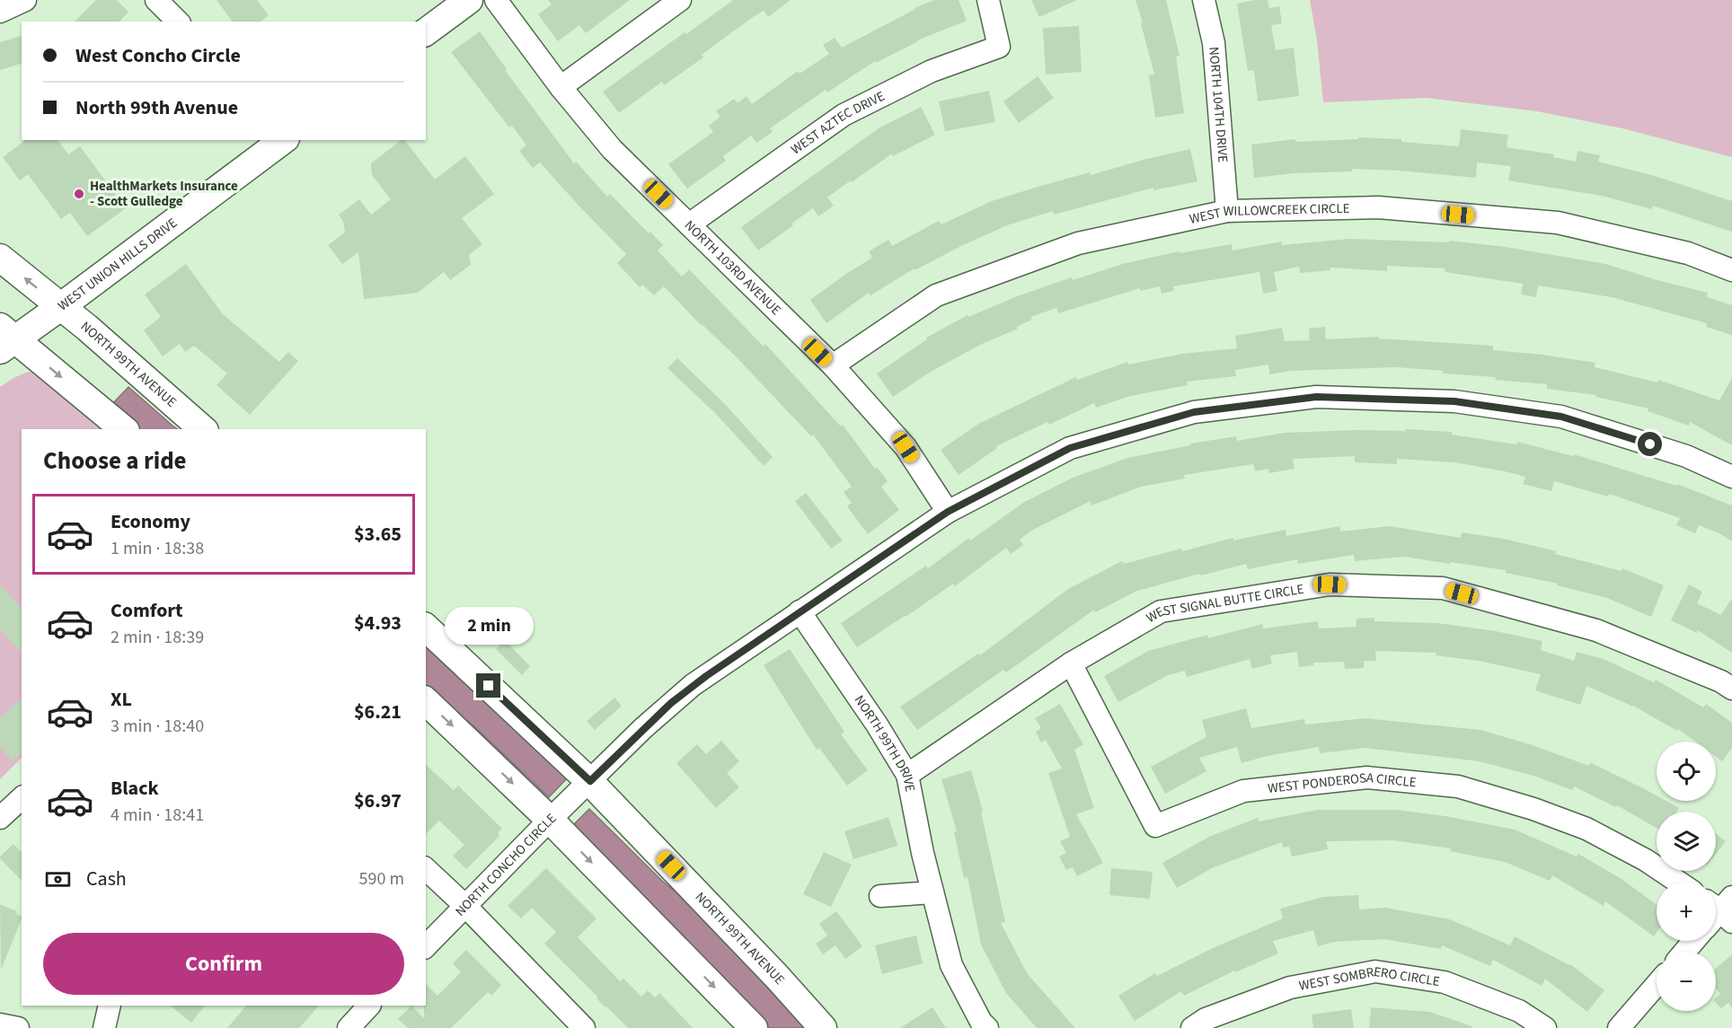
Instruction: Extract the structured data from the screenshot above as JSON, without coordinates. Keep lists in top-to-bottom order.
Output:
{
  "streets": {
    "main road": ["WEST UNION HILLS DRIVE", "NORTH 99TH AVENUE"],
    "street": [
      "NORTH 104TH DRIVE",
      "WEST AZTEC DRIVE",
      "WEST WILLOWCREEK CIRCLE",
      "NORTH 103RD AVENUE",
      "WEST SIGNAL BUTTE CIRCLE",
      "NORTH 99TH DRIVE",
      "WEST PONDEROSA CIRCLE",
      "NORTH CONCHO CIRCLE",
      "WEST SOMBRERO CIRCLE"
    ]
  },
  "crossings": [
    ["NORTH 104TH DRIVE", "WEST WILLOWCREEK CIRCLE"],
    ["WEST AZTEC DRIVE", "NORTH 103RD AVENUE"],
    ["WEST WILLOWCREEK CIRCLE", "NORTH 103RD AVENUE"],
    ["WEST UNION HILLS DRIVE", "NORTH 99TH AVENUE"],
    ["NORTH 103RD AVENUE", "NORTH CONCHO CIRCLE"],
    ["NORTH 99TH AVENUE", "NORTH CONCHO CIRCLE"],
    ["WEST SIGNAL BUTTE CIRCLE", "NORTH 99TH DRIVE"],
    ["WEST SIGNAL BUTTE CIRCLE", "WEST PONDEROSA CIRCLE"],
    ["NORTH 99TH DRIVE", "NORTH CONCHO CIRCLE"]
  ],
  "places": ["HealthMarkets Insurance - Scott Gulledge"],
  "page": {
    "banner": ["West Concho Circle", "North 99th Avenue"],
    "heading": "Choose a ride",
    "list": [
      {
        "name": "Economy",
        "note": "1 min · 18:38",
        "value": "$3.65"
      },
      {
        "name": "Comfort",
        "note": "2 min · 18:39",
        "value": "$4.93"
      },
      {
        "name": "XL",
        "note": "3 min · 18:40",
        "value": "$6.21"
      },
      {
        "name": "Black",
        "note": "4 min · 18:41",
        "value": "$6.97"
      }
    ],
    "bubble": "2 min",
    "map_buttons": ["+", "−"],
    "pay": ["Cash", "590 m"],
    "buttons": "Confirm"
  }
}
